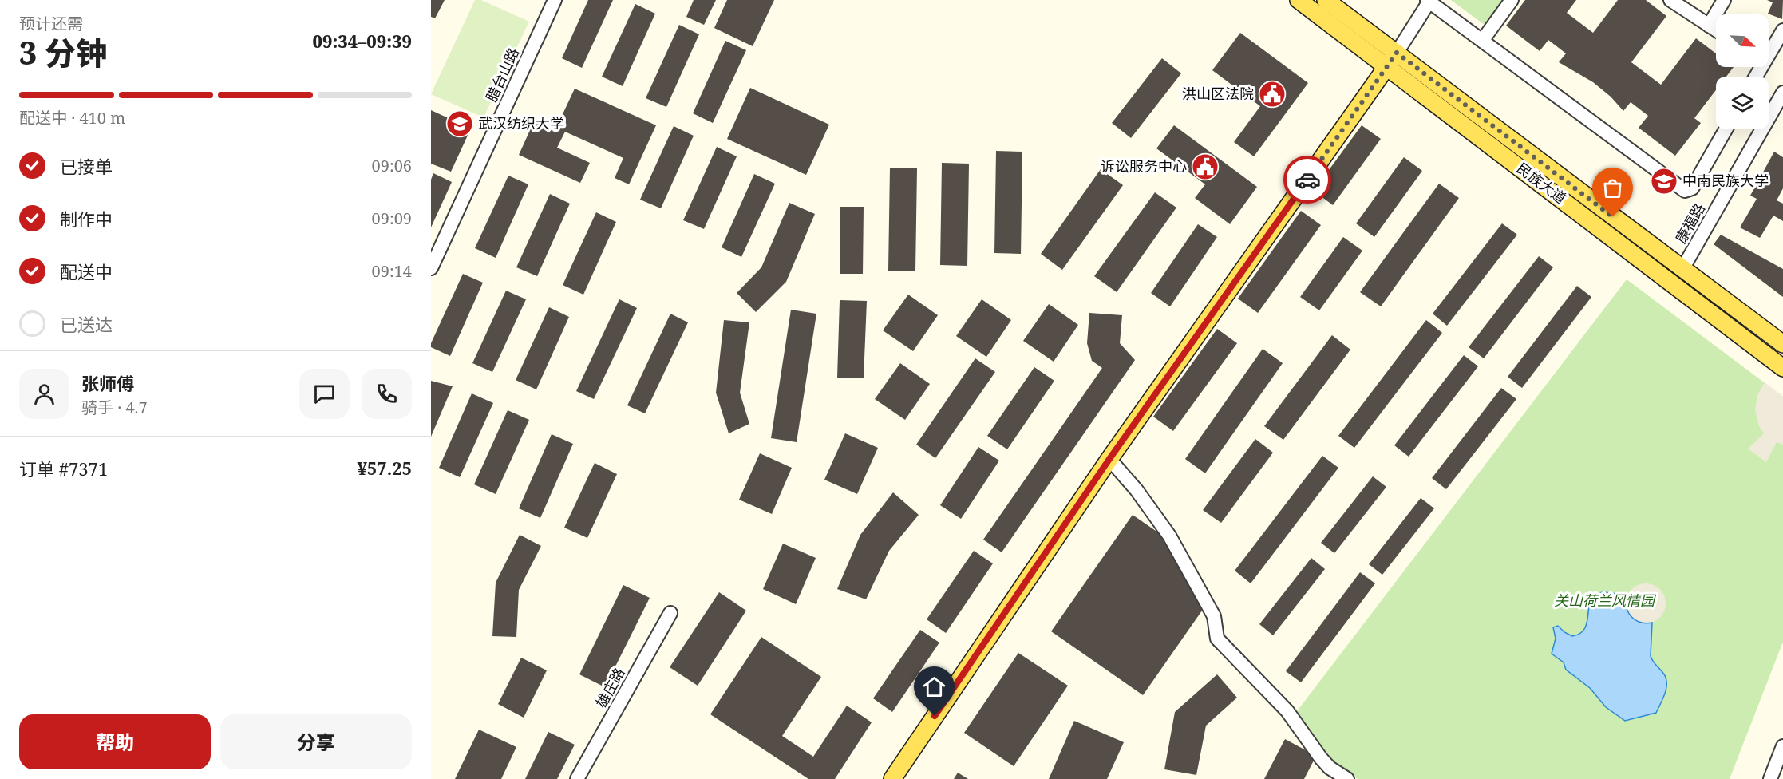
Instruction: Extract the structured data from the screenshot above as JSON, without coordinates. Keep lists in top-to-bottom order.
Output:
{
  "streets": {
    "main road": ["民族大道"],
    "street": ["腊台山路", "康福路", "雄庄路"]
  },
  "crossings": [
    ["民族大道", "康福路"]
  ],
  "parks": ["关山荷兰风情园"],
  "places": {
    "public building": ["洪山区法院", "诉讼服务中心"],
    "school or university": ["武汉纺织大学", "中南民族大学"]
  },
  "north": "bottom right",
  "page": {
    "heading": ["3 分钟", "预计还需", "09:34–09:39"],
    "panel": [
      "张师傅",
      "骑手 · 4.7",
      "订单 #7371",
      "¥57.25"
    ],
    "bar": "配送中 · 410 m",
    "list": [
      ["已接单", "09:06"],
      ["制作中", "09:09"],
      ["配送中", "09:14"],
      "已送达"
    ],
    "buttons": ["帮助", "分享"]
  }
}
